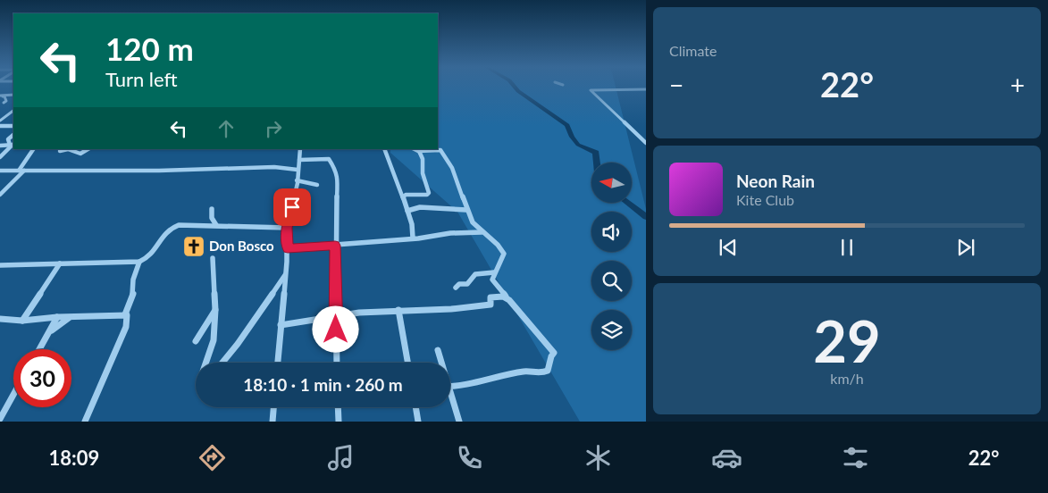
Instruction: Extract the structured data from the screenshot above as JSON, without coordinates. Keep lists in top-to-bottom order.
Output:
{
  "places": {
    "church": ["Don Bosco"]
  },
  "north": "left",
  "page": {
    "tile": [
      "Climate",
      ["29", "km/h"]
    ],
    "turn": ["120 m", "Turn left"],
    "heat": ["−", "22°", "+"],
    "song": ["Neon Rain", "Kite Club"],
    "limit": "30",
    "trip": "18:10 · 1 min · 260 m",
    "tabs": ["18:09", "22°"]
  }
}
